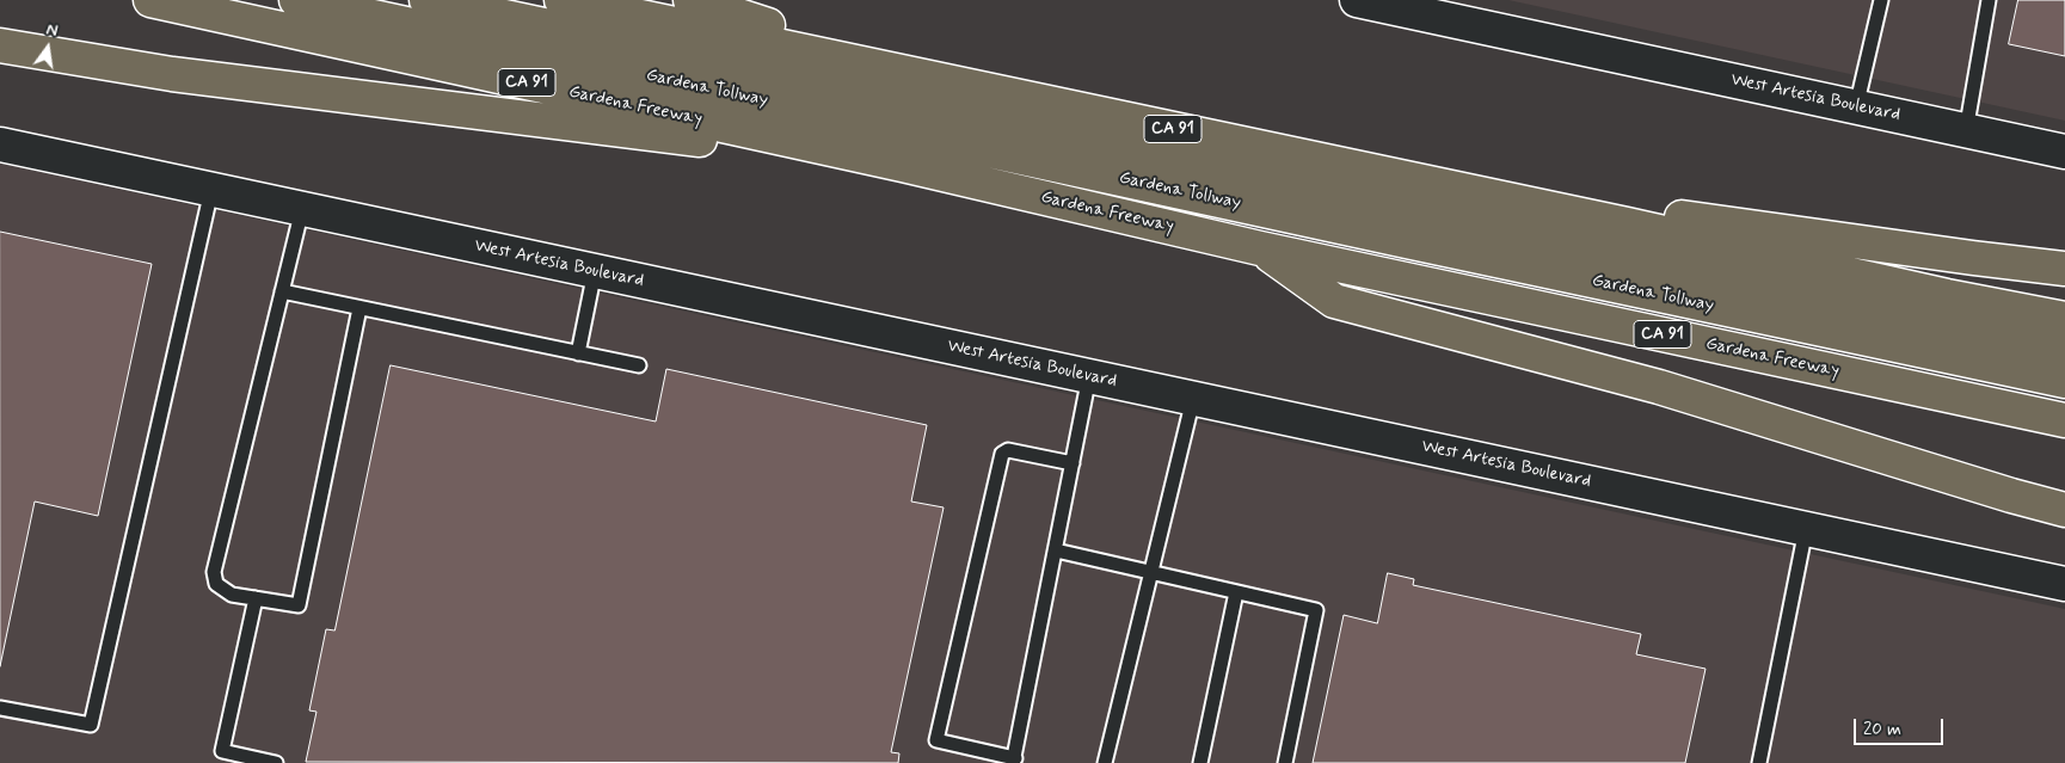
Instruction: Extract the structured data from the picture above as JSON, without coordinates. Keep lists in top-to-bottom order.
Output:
{
  "streets": {
    "highway": ["CA 91", "Gardena Tollway", "Gardena Freeway"],
    "main road": ["West Artesia Boulevard"]
  },
  "scale_bar": "20 m",
  "north": "top"
}
